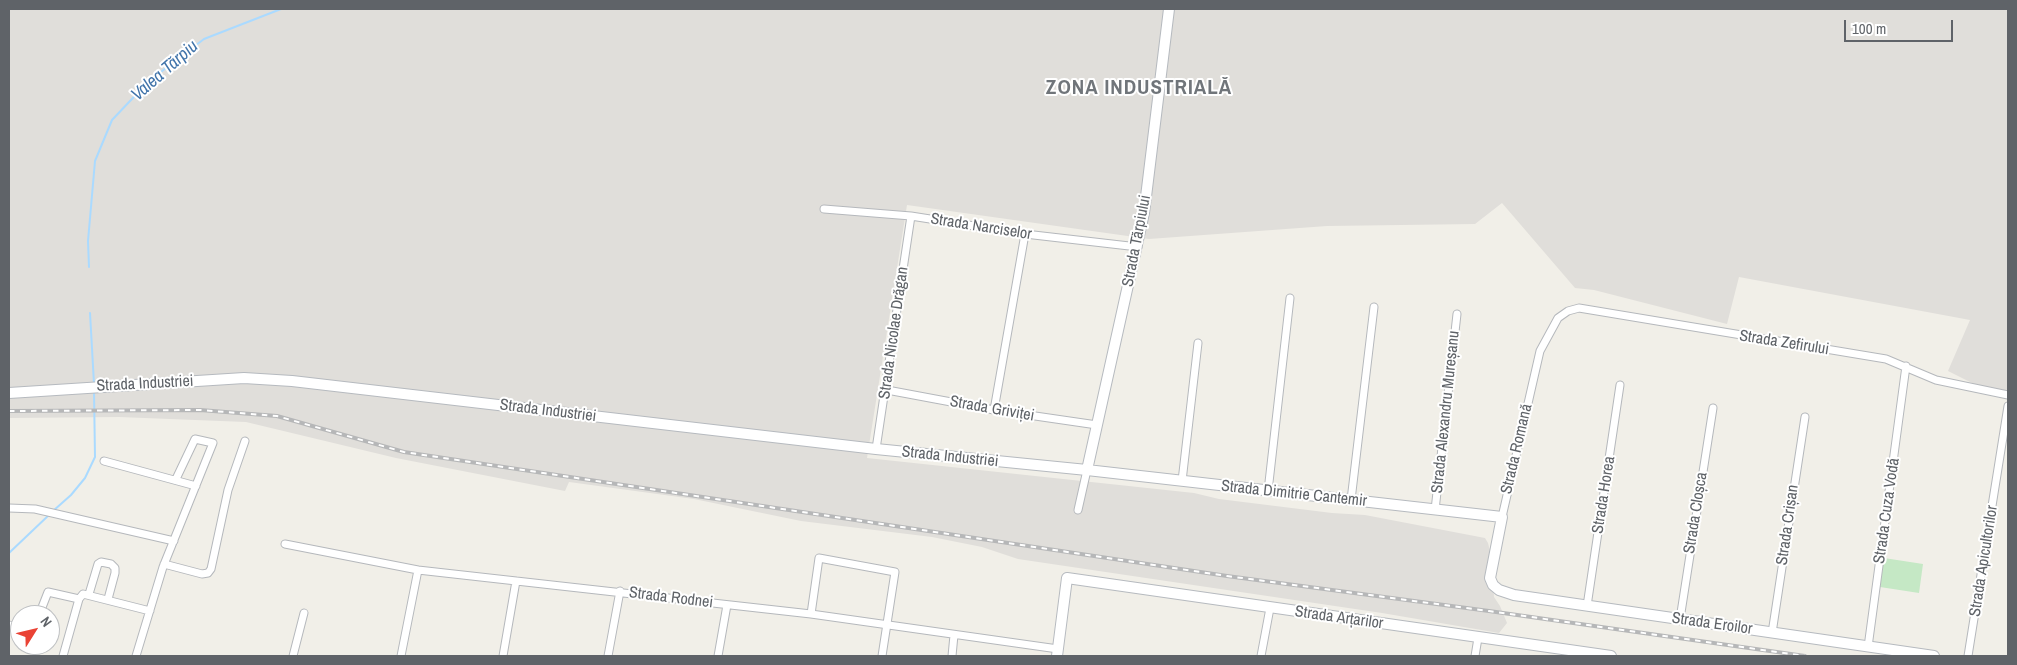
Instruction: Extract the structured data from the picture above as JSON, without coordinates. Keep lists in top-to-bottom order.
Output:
{
  "streets": {
    "street": [
      "Strada Narciselor",
      "Strada Tărpiului",
      "Strada Nicolae Drăgan",
      "Strada Zefirului",
      "Strada Industriei",
      "Strada Griviței",
      "Strada Alexandru Mureșanu",
      "Strada Romană",
      "Strada Dimitrie Cantemir",
      "Strada Horea",
      "Strada Cuza Vodă",
      "Strada Cloșca",
      "Strada Crișan",
      "Strada Apicultorilor",
      "Strada Rodnei",
      "Strada Arțarilor",
      "Strada Eroilor"
    ]
  },
  "crossings": [
    ["Strada Narciselor", "Strada Tărpiului"],
    ["Strada Narciselor", "Strada Nicolae Drăgan"],
    ["Strada Tărpiului", "Strada Industriei"],
    ["Strada Tărpiului", "Strada Griviței"],
    ["Strada Tărpiului", "Strada Dimitrie Cantemir"],
    ["Strada Nicolae Drăgan", "Strada Industriei"],
    ["Strada Nicolae Drăgan", "Strada Griviței"],
    ["Strada Zefirului", "Strada Romană"],
    ["Strada Zefirului", "Strada Cuza Vodă"],
    ["Strada Industriei", "Strada Dimitrie Cantemir"],
    ["Strada Alexandru Mureșanu", "Strada Dimitrie Cantemir"],
    ["Strada Romană", "Strada Dimitrie Cantemir"],
    ["Strada Romană", "Strada Eroilor"],
    ["Strada Horea", "Strada Eroilor"],
    ["Strada Cuza Vodă", "Strada Eroilor"],
    ["Strada Cloșca", "Strada Eroilor"],
    ["Strada Crișan", "Strada Eroilor"],
    ["Strada Rodnei", "Strada Arțarilor"]
  ],
  "districts": ["ZONA INDUSTRIALĂ"],
  "water": ["Valea Tărpiu"],
  "scale_bar": "100 m",
  "north": "top right"
}
